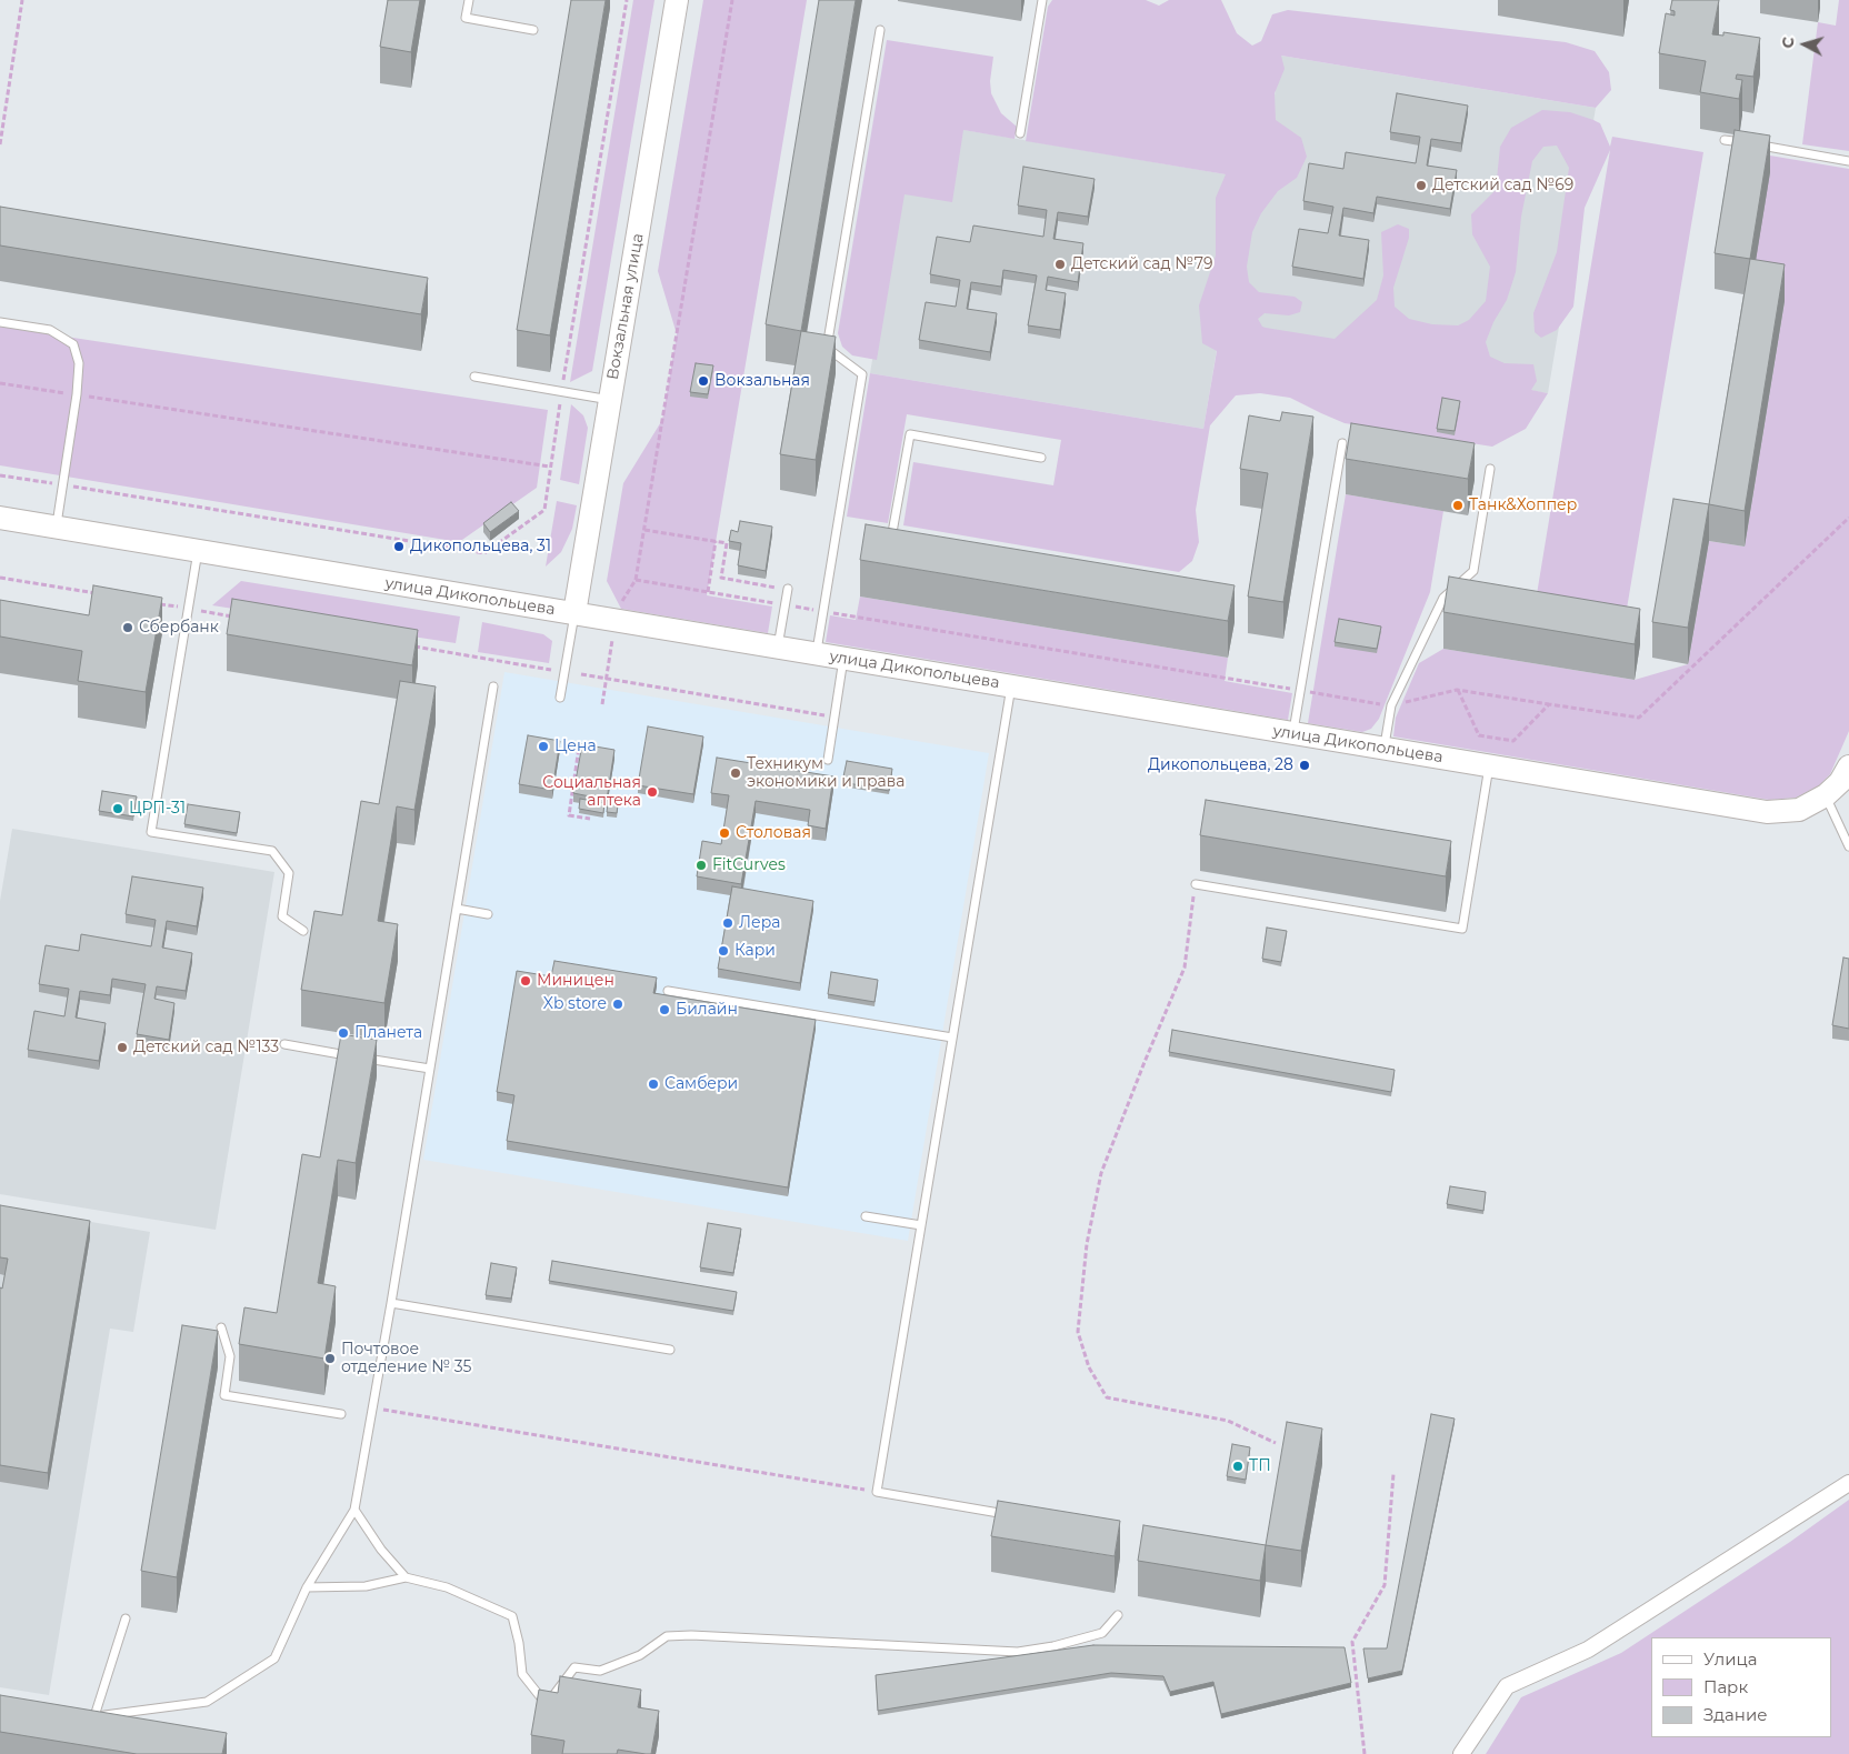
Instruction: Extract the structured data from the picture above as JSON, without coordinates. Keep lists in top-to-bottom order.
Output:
{
  "streets": {
    "street": ["Вокзальная улица", "улица Дикопольцева"]
  },
  "crossings": [
    ["Вокзальная улица", "улица Дикопольцева"]
  ],
  "places": [
    "Детский сад №69",
    "Детский сад №79",
    "Вокзальная",
    "Танк&Хоппер",
    "Дикопольцева, 31",
    "Сбербанк",
    "Цена",
    "Дикопольцева, 28",
    "Техникум экономики и права",
    "Социальная аптека",
    "ЦРП-31",
    "Столовая",
    "FitCurves",
    "Лера",
    "Кари",
    "Миницен",
    "Xb store",
    "Билайн",
    "Планета",
    "Детский сад №133",
    "Самбери",
    "Почтовое отделение № 35",
    "ТП"
  ],
  "legend": ["Улица", "Парк", "Здание"],
  "north": "left"
}
